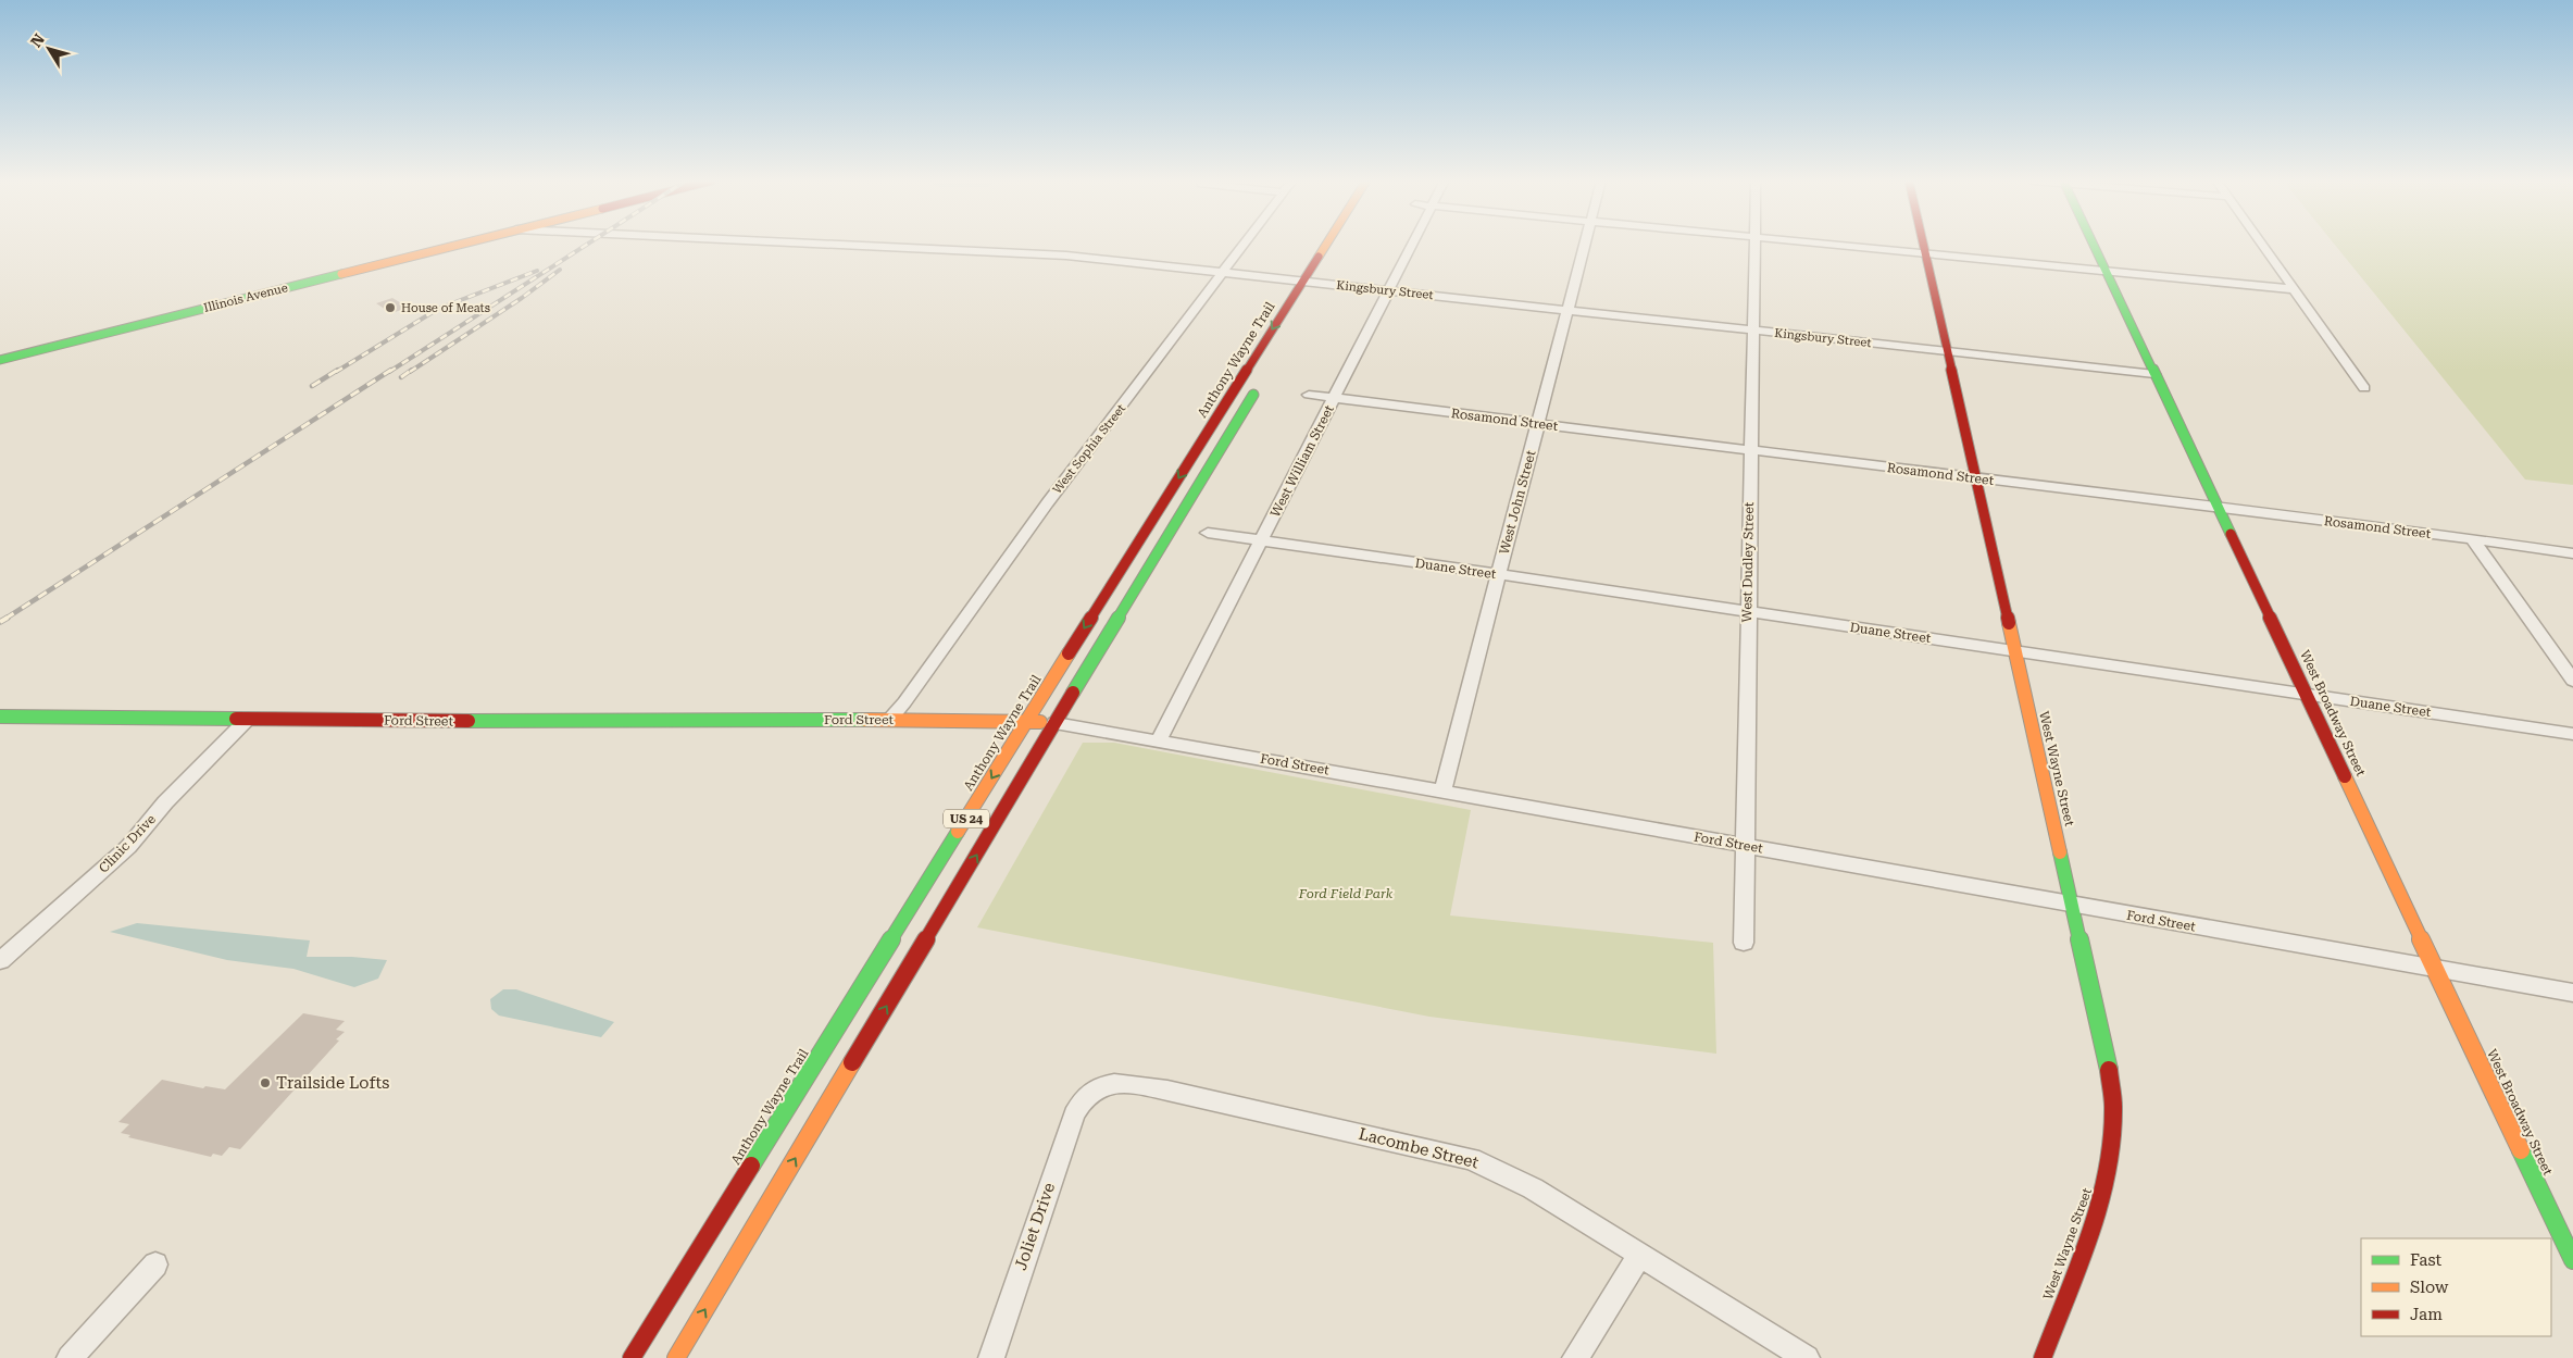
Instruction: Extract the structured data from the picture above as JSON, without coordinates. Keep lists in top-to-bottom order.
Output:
{
  "streets": {
    "main road": [
      "Illinois Avenue",
      "Anthony Wayne Trail",
      "West Broadway Street",
      "Ford Street",
      "West Wayne Street",
      "US 24"
    ],
    "street": [
      "Kingsbury Street",
      "Rosamond Street",
      "West Sophia Street",
      "West William Street",
      "West John Street",
      "West Dudley Street",
      "Duane Street",
      "Clinic Drive",
      "Lacombe Street",
      "Joliet Drive"
    ]
  },
  "crossings": [
    ["Kingsbury Street", "Anthony Wayne Trail"],
    ["Kingsbury Street", "West Sophia Street"],
    ["Kingsbury Street", "West William Street"],
    ["Kingsbury Street", "West John Street"],
    ["Kingsbury Street", "West Dudley Street"],
    ["Kingsbury Street", "West Broadway Street"],
    ["Kingsbury Street", "West Wayne Street"],
    ["Anthony Wayne Trail", "Ford Street"],
    ["Rosamond Street", "West William Street"],
    ["Rosamond Street", "West John Street"],
    ["Rosamond Street", "West Dudley Street"],
    ["Rosamond Street", "West Broadway Street"],
    ["Rosamond Street", "West Wayne Street"],
    ["West Sophia Street", "Ford Street"],
    ["West William Street", "Duane Street"],
    ["West William Street", "Ford Street"],
    ["West John Street", "Duane Street"],
    ["West John Street", "Ford Street"],
    ["West Dudley Street", "Duane Street"],
    ["West Dudley Street", "Ford Street"],
    ["Duane Street", "West Broadway Street"],
    ["Duane Street", "West Wayne Street"],
    ["West Broadway Street", "Ford Street"],
    ["Ford Street", "West Wayne Street"],
    ["Ford Street", "US 24"],
    ["Ford Street", "Clinic Drive"],
    ["Lacombe Street", "Joliet Drive"]
  ],
  "parks": ["Ford Field Park"],
  "places": ["House of Meats", "Trailside Lofts"],
  "legend": ["Fast", "Slow", "Jam"],
  "north": "top left"
}
